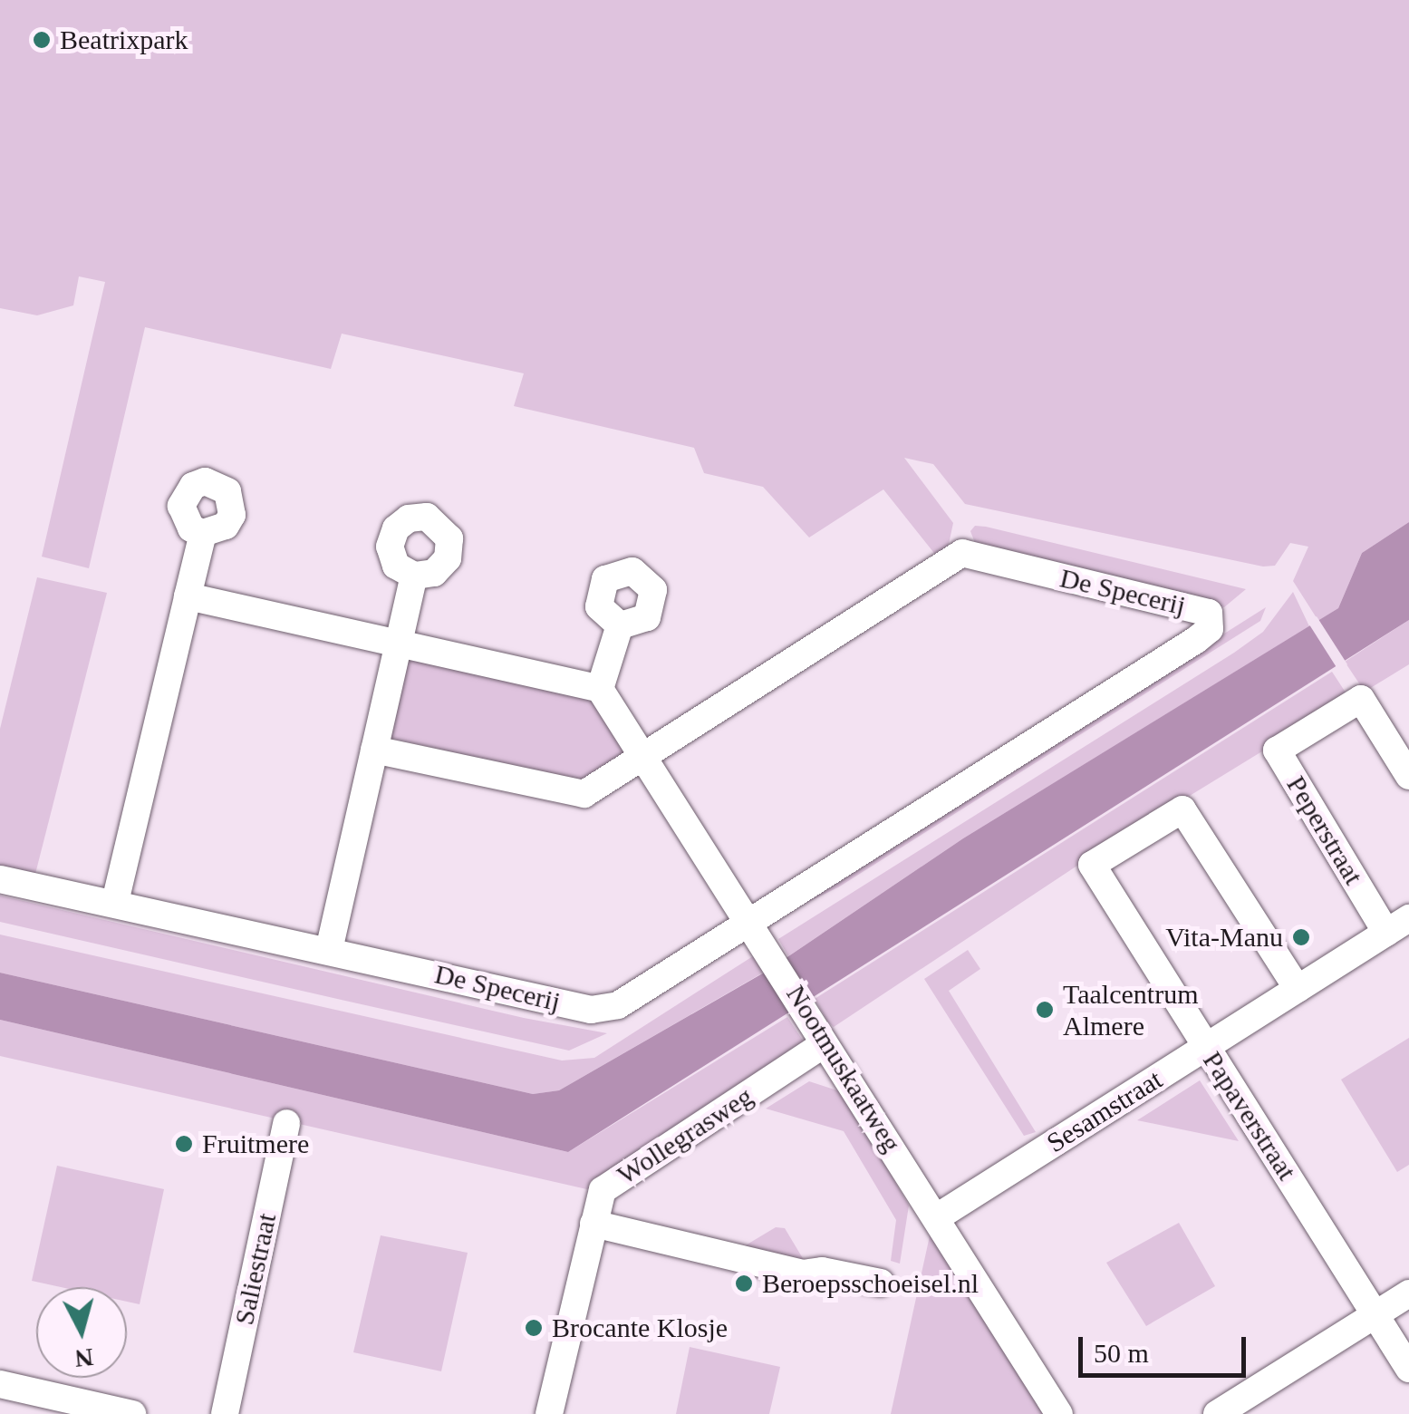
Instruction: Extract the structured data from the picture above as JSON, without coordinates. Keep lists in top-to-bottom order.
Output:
{
  "streets": {
    "street": [
      "De Specerij",
      "Peperstraat",
      "Nootmuskaatweg",
      "Sesamstraat",
      "Papaverstraat",
      "Wollegrasweg",
      "Saliestraat"
    ]
  },
  "crossings": [
    ["De Specerij", "Nootmuskaatweg"],
    ["Peperstraat", "Sesamstraat"],
    ["Nootmuskaatweg", "Sesamstraat"],
    ["Nootmuskaatweg", "Wollegrasweg"],
    ["Sesamstraat", "Papaverstraat"]
  ],
  "places": [
    "Beatrixpark",
    "Vita-Manu",
    "Taalcentrum Almere",
    "Fruitmere",
    "Beroepsschoeisel.nl",
    "Brocante Klosje"
  ],
  "scale_bar": "50 m",
  "north": "bottom"
}
